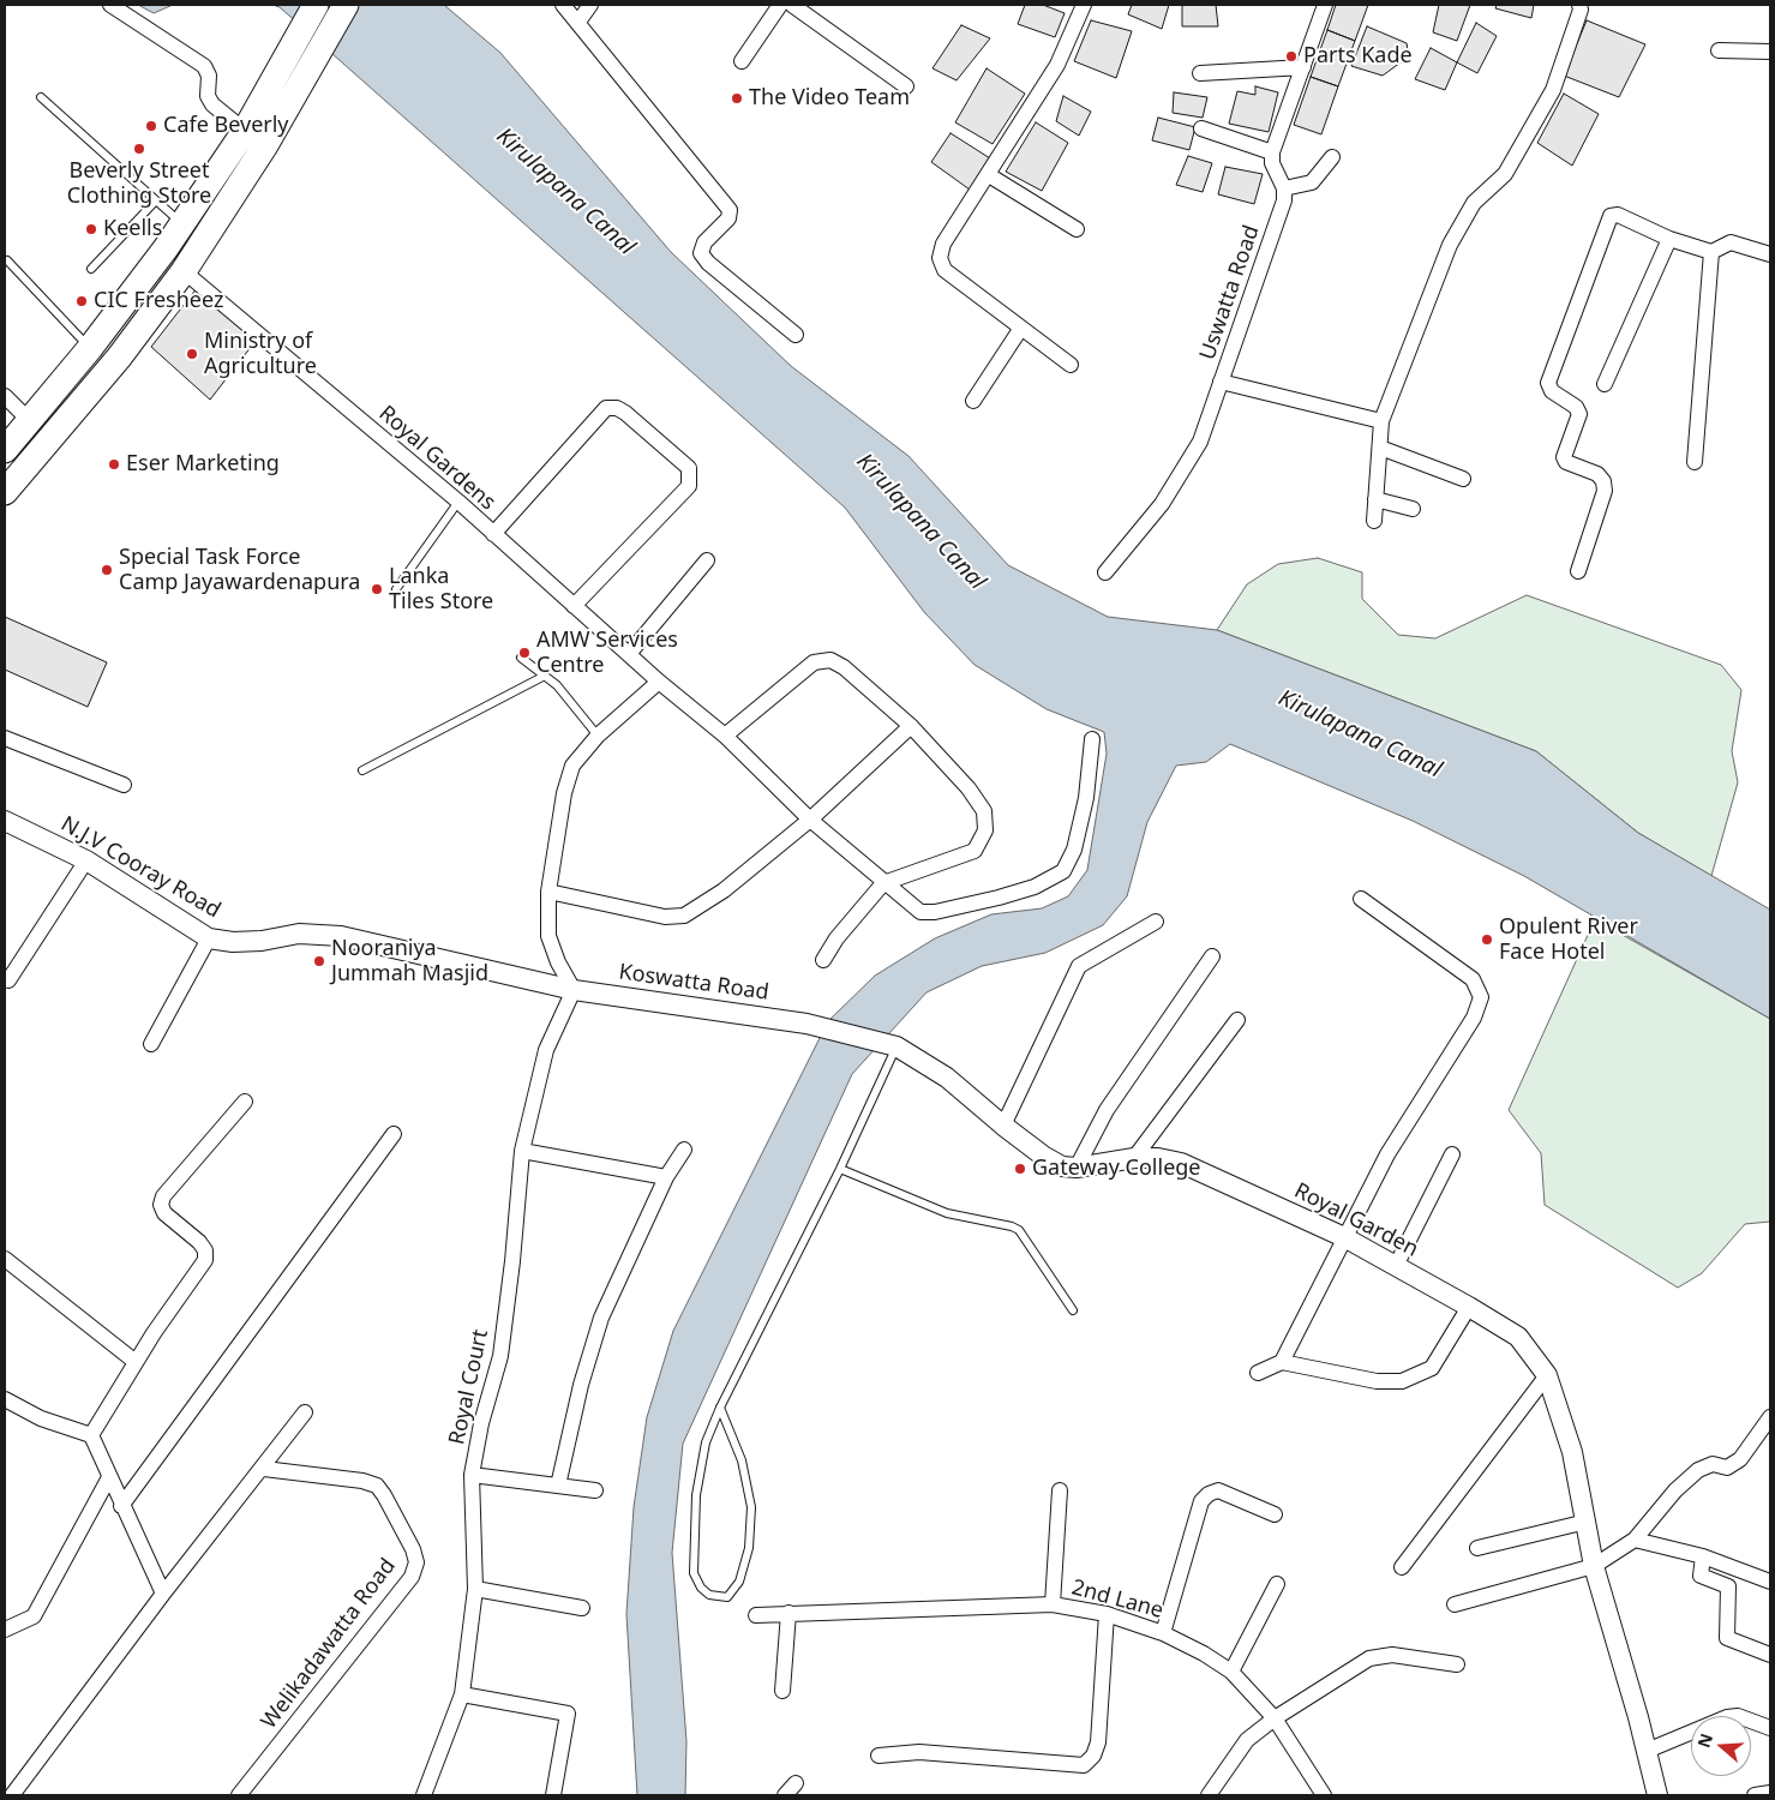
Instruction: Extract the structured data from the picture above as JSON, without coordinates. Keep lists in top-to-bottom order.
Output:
{
  "streets": {
    "street": [
      "Uswatta Road",
      "Royal Gardens",
      "N.J.V Cooray Road",
      "Koswatta Road",
      "Royal Garden",
      "Royal Court",
      "2nd Lane",
      "Welikadawatta Road"
    ]
  },
  "crossings": [
    ["N.J.V Cooray Road", "Koswatta Road"],
    ["N.J.V Cooray Road", "Royal Court"],
    ["Koswatta Road", "Royal Garden"],
    ["Koswatta Road", "Royal Court"]
  ],
  "water": ["Kirulapana Canal"],
  "places": [
    "Parts Kade",
    "The Video Team",
    "Cafe Beverly",
    "Beverly Street Clothing Store",
    "Keells",
    "CIC Fresheez",
    "Ministry of Agriculture",
    "Eser Marketing",
    "Special Task Force Camp Jayawardenapura",
    "Lanka Tiles Store",
    "AMW Services Centre",
    "Opulent River Face Hotel",
    "Nooraniya Jummah Masjid",
    "Gateway College"
  ],
  "north": "left"
}
